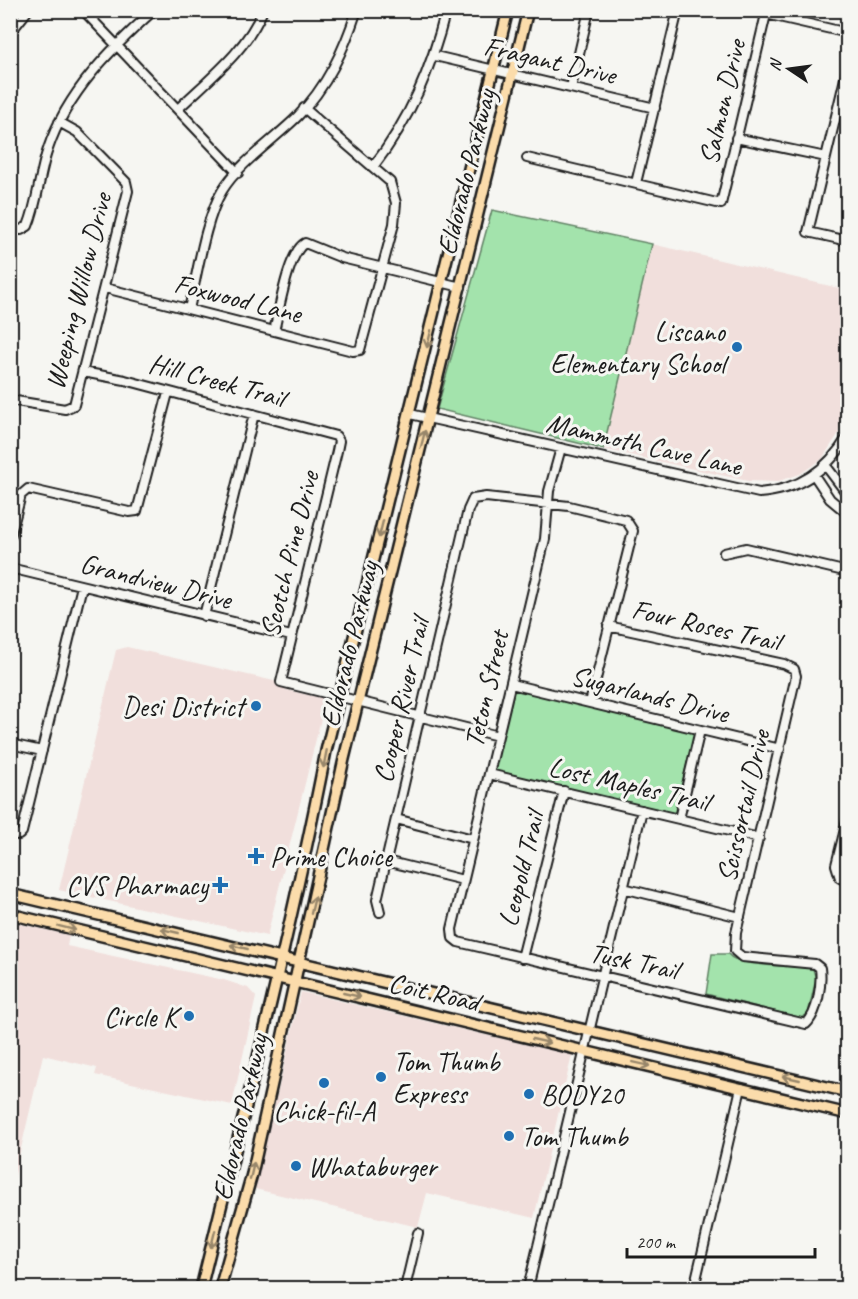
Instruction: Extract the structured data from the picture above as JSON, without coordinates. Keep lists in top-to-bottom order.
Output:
{
  "streets": {
    "main road": ["Eldorado Parkway", "Coit Road"],
    "street": [
      "Fragant Drive",
      "Salmon Drive",
      "Weeping Willow Drive",
      "Foxwood Lane",
      "Hill Creek Trail",
      "Mammoth Cave Lane",
      "Scotch Pine Drive",
      "Grandview Drive",
      "Four Roses Trail",
      "Teton Street",
      "Sugarlands Drive",
      "Cooper River Trail",
      "Lost Maples Trail",
      "Scissortail Drive",
      "Leopold Trail",
      "Tusk Trail"
    ]
  },
  "crossings": [
    ["Fragant Drive", "Eldorado Parkway"],
    ["Eldorado Parkway", "Mammoth Cave Lane"],
    ["Eldorado Parkway", "Scotch Pine Drive"],
    ["Eldorado Parkway", "Coit Road"],
    ["Weeping Willow Drive", "Foxwood Lane"],
    ["Weeping Willow Drive", "Hill Creek Trail"],
    ["Hill Creek Trail", "Scotch Pine Drive"],
    ["Mammoth Cave Lane", "Teton Street"],
    ["Scotch Pine Drive", "Grandview Drive"],
    ["Four Roses Trail", "Scissortail Drive"],
    ["Teton Street", "Sugarlands Drive"],
    ["Teton Street", "Cooper River Trail"],
    ["Teton Street", "Lost Maples Trail"],
    ["Teton Street", "Tusk Trail"],
    ["Sugarlands Drive", "Scissortail Drive"],
    ["Lost Maples Trail", "Scissortail Drive"],
    ["Lost Maples Trail", "Leopold Trail"],
    ["Scissortail Drive", "Tusk Trail"],
    ["Leopold Trail", "Tusk Trail"]
  ],
  "places": {
    "other": [
      "Liscano Elementary School",
      "Desi District",
      "Circle K",
      "Tom Thumb Express",
      "Chick-fil-A",
      "BODY20",
      "Tom Thumb",
      "Whataburger"
    ],
    "health": ["Prime Choice", "CVS Pharmacy"]
  },
  "scale_bar": "200 m",
  "north": "left"
}
